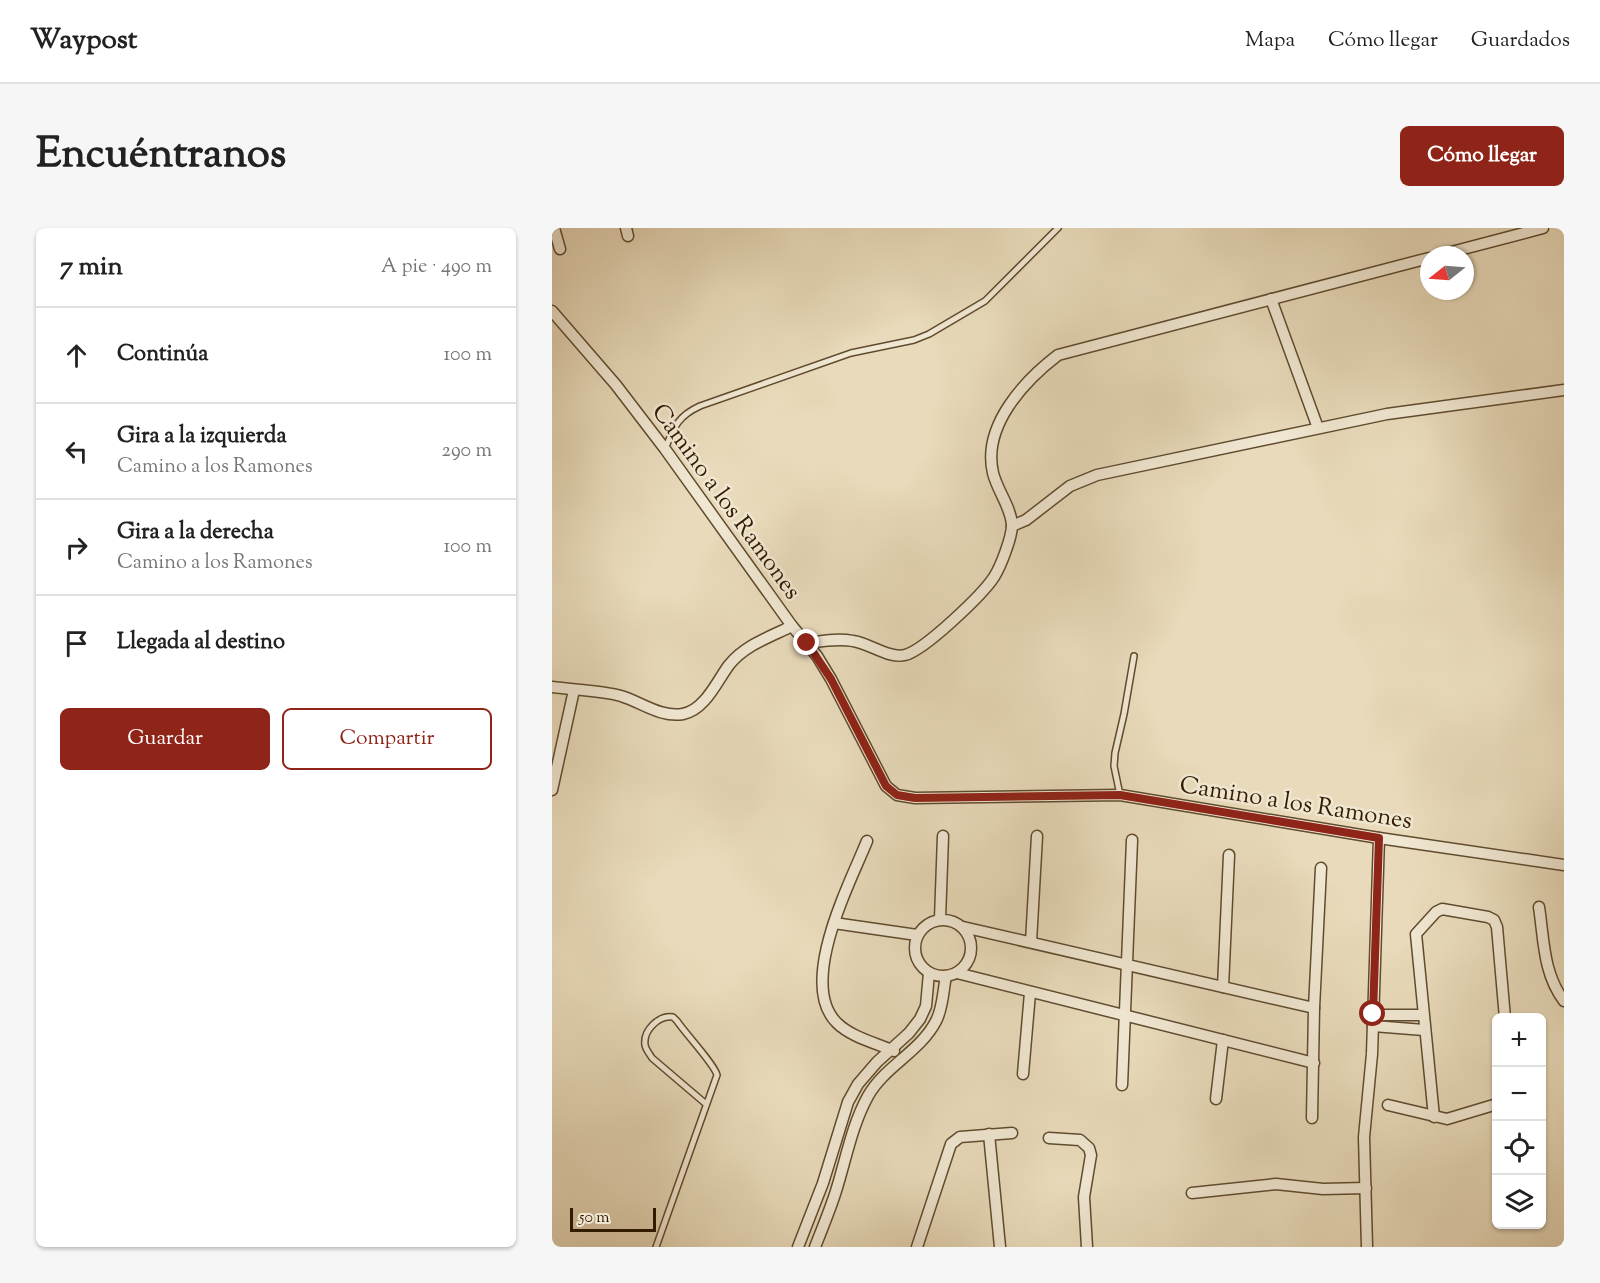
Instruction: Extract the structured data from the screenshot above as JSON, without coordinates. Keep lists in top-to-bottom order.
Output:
{
  "streets": {
    "street": ["Camino a los Ramones"]
  },
  "scale_bar": "50 m",
  "north": "left",
  "page": {
    "header": "Waypost",
    "nav": ["Mapa", "Cómo llegar", "Guardados"],
    "title": "Encuéntranos",
    "buttons": [
      "Cómo llegar",
      ["Guardar", "Compartir"]
    ],
    "heading": ["7 min", "A pie · 490 m"],
    "list": [
      ["Continúa", "100 m"],
      ["Gira a la izquierda", "Camino a los Ramones", "290 m"],
      ["Gira a la derecha", "Camino a los Ramones", "100 m"],
      "Llegada al destino"
    ],
    "map_buttons": ["+", "−"],
    "scale": "50 m"
  }
}
